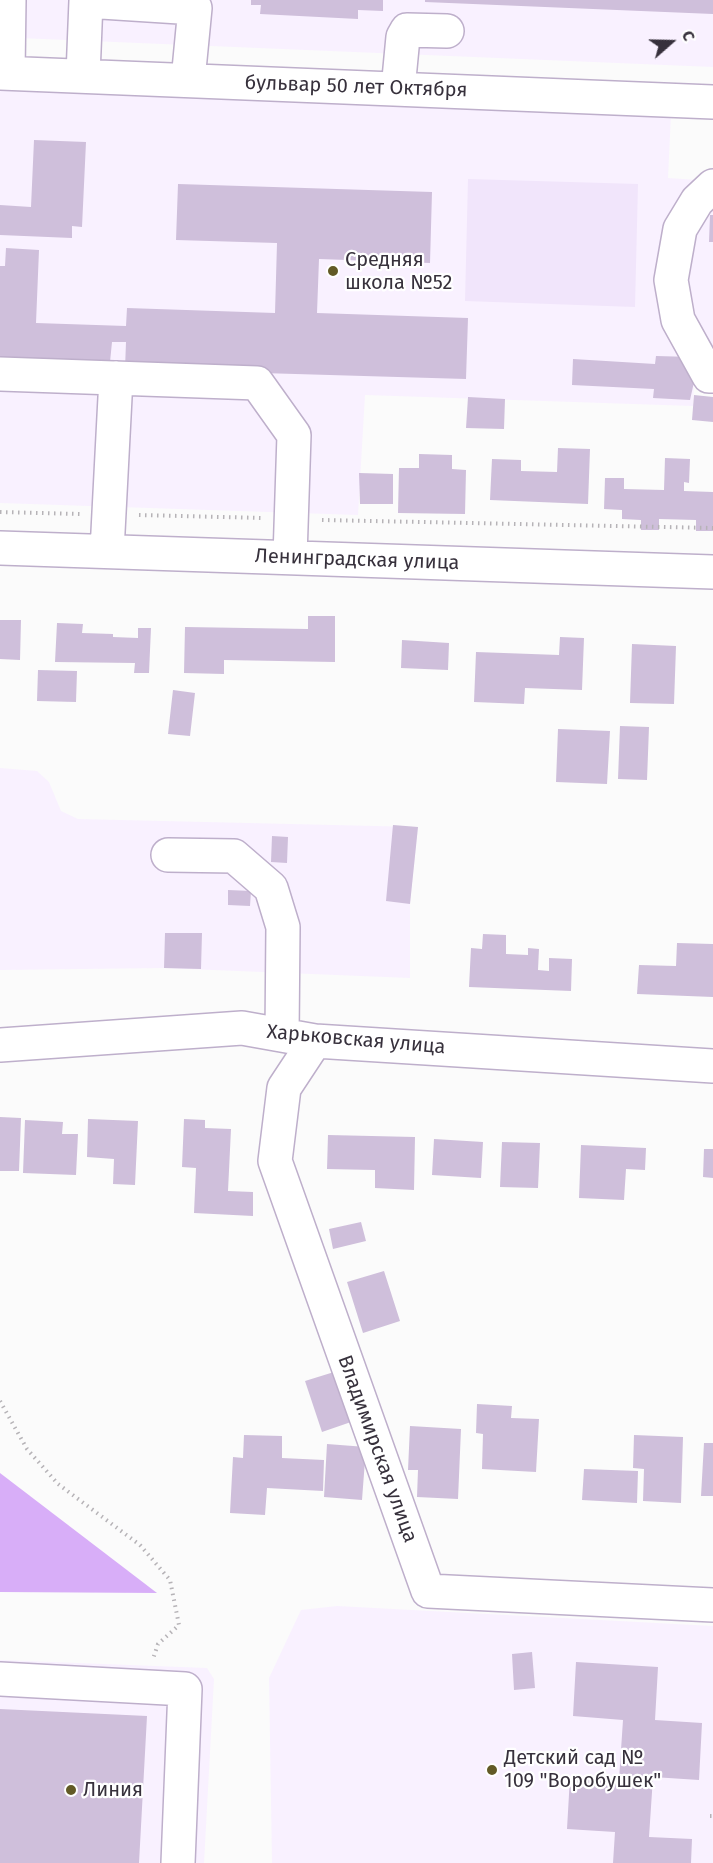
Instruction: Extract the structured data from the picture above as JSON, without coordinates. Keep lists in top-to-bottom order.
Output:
{
  "streets": {
    "street": [
      "бульвар 50 лет Октября",
      "Ленинградская улица",
      "Харьковская улица",
      "Владимирская улица"
    ]
  },
  "crossings": [
    ["Харьковская улица", "Владимирская улица"]
  ],
  "places": ["Средняя школа №52", "Детский сад № 109 \"Воробушек\"", "Линия"],
  "north": "right"
}
